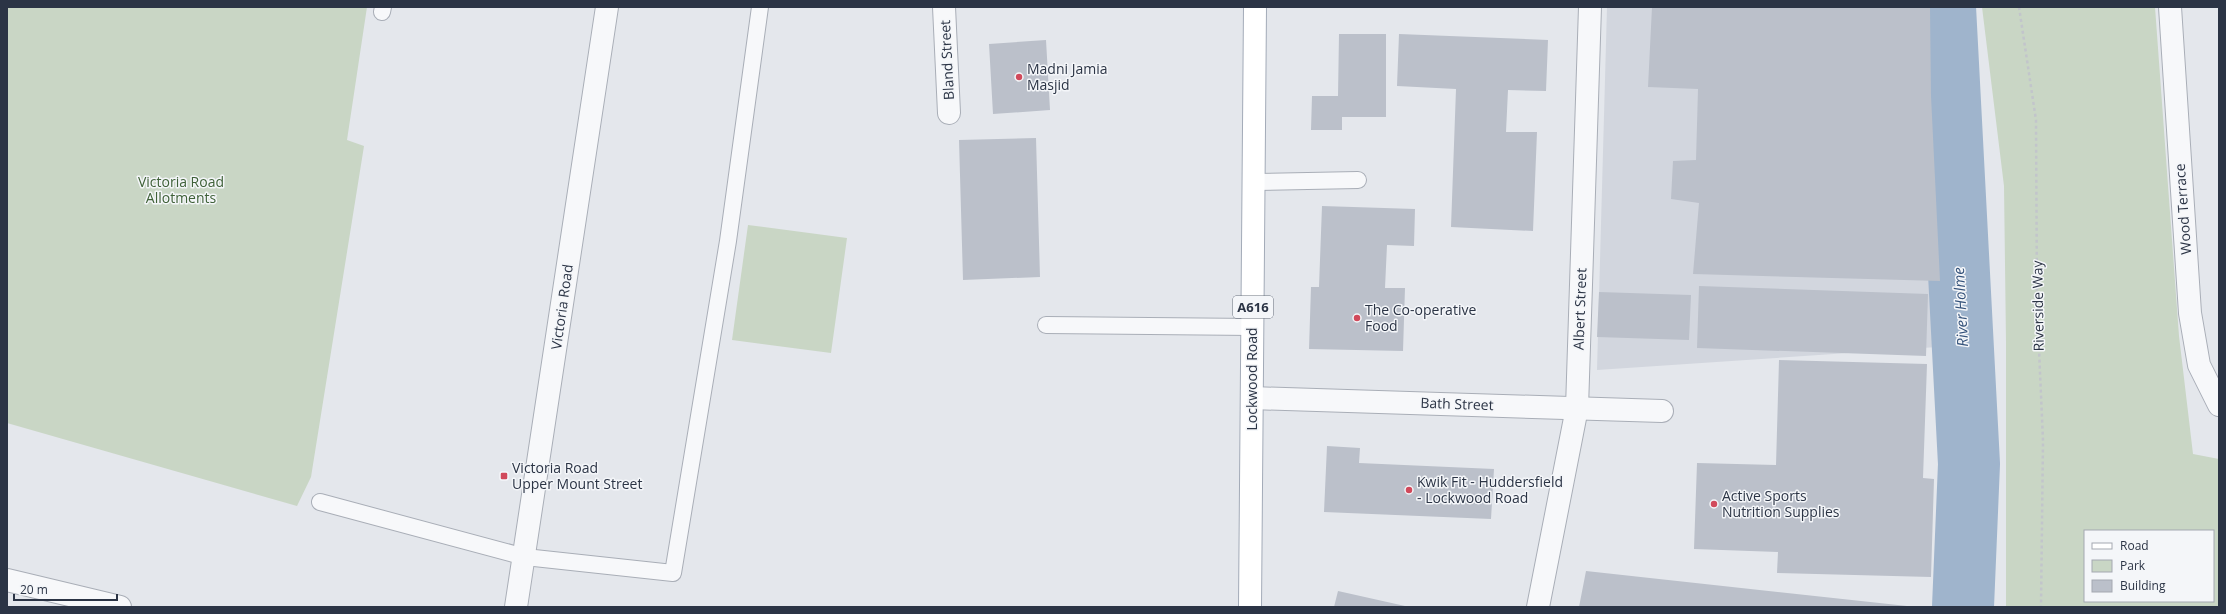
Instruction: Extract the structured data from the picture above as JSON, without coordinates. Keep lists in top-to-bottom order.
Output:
{
  "streets": {
    "main road": ["A616", "Lockwood Road"],
    "street": [
      "Bland Street",
      "Wood Terrace",
      "Victoria Road",
      "Albert Street",
      "Bath Street"
    ],
    "path": ["Riverside Way"]
  },
  "crossings": [
    ["Albert Street", "Bath Street"],
    ["Lockwood Road", "Bath Street"]
  ],
  "water": ["River Holme"],
  "parks": ["Victoria Road Allotments"],
  "places": {
    "other": [
      "Madni Jamia Masjid",
      "The Co-operative Food",
      "Kwik Fit - Huddersfield - Lockwood Road",
      "Active Sports Nutrition Supplies"
    ],
    "transit": ["Victoria Road Upper Mount Street"]
  },
  "legend": ["Road", "Park", "Building"],
  "scale_bar": "20 m"
}
